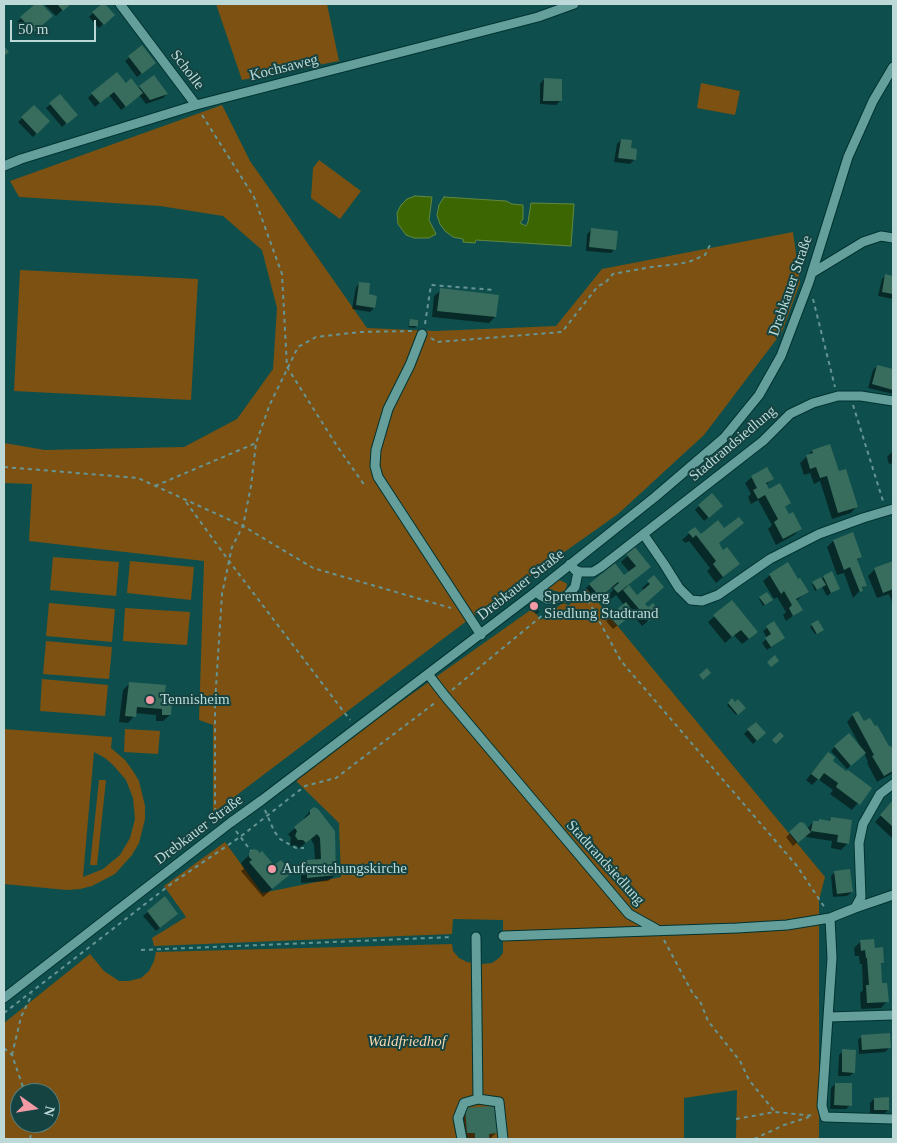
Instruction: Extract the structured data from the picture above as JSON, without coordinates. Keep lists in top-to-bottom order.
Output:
{
  "streets": {
    "street": [
      "Kochsaweg",
      "Scholle",
      "Drebkauer Straße",
      "Stadtrandsiedlung"
    ]
  },
  "crossings": [
    ["Kochsaweg", "Scholle"],
    ["Drebkauer Straße", "Stadtrandsiedlung"]
  ],
  "parks": ["Waldfriedhof"],
  "places": ["Spremberg Siedlung Stadtrand", "Tennisheim", "Auferstehungskirche"],
  "scale_bar": "50 m",
  "north": "right"
}
